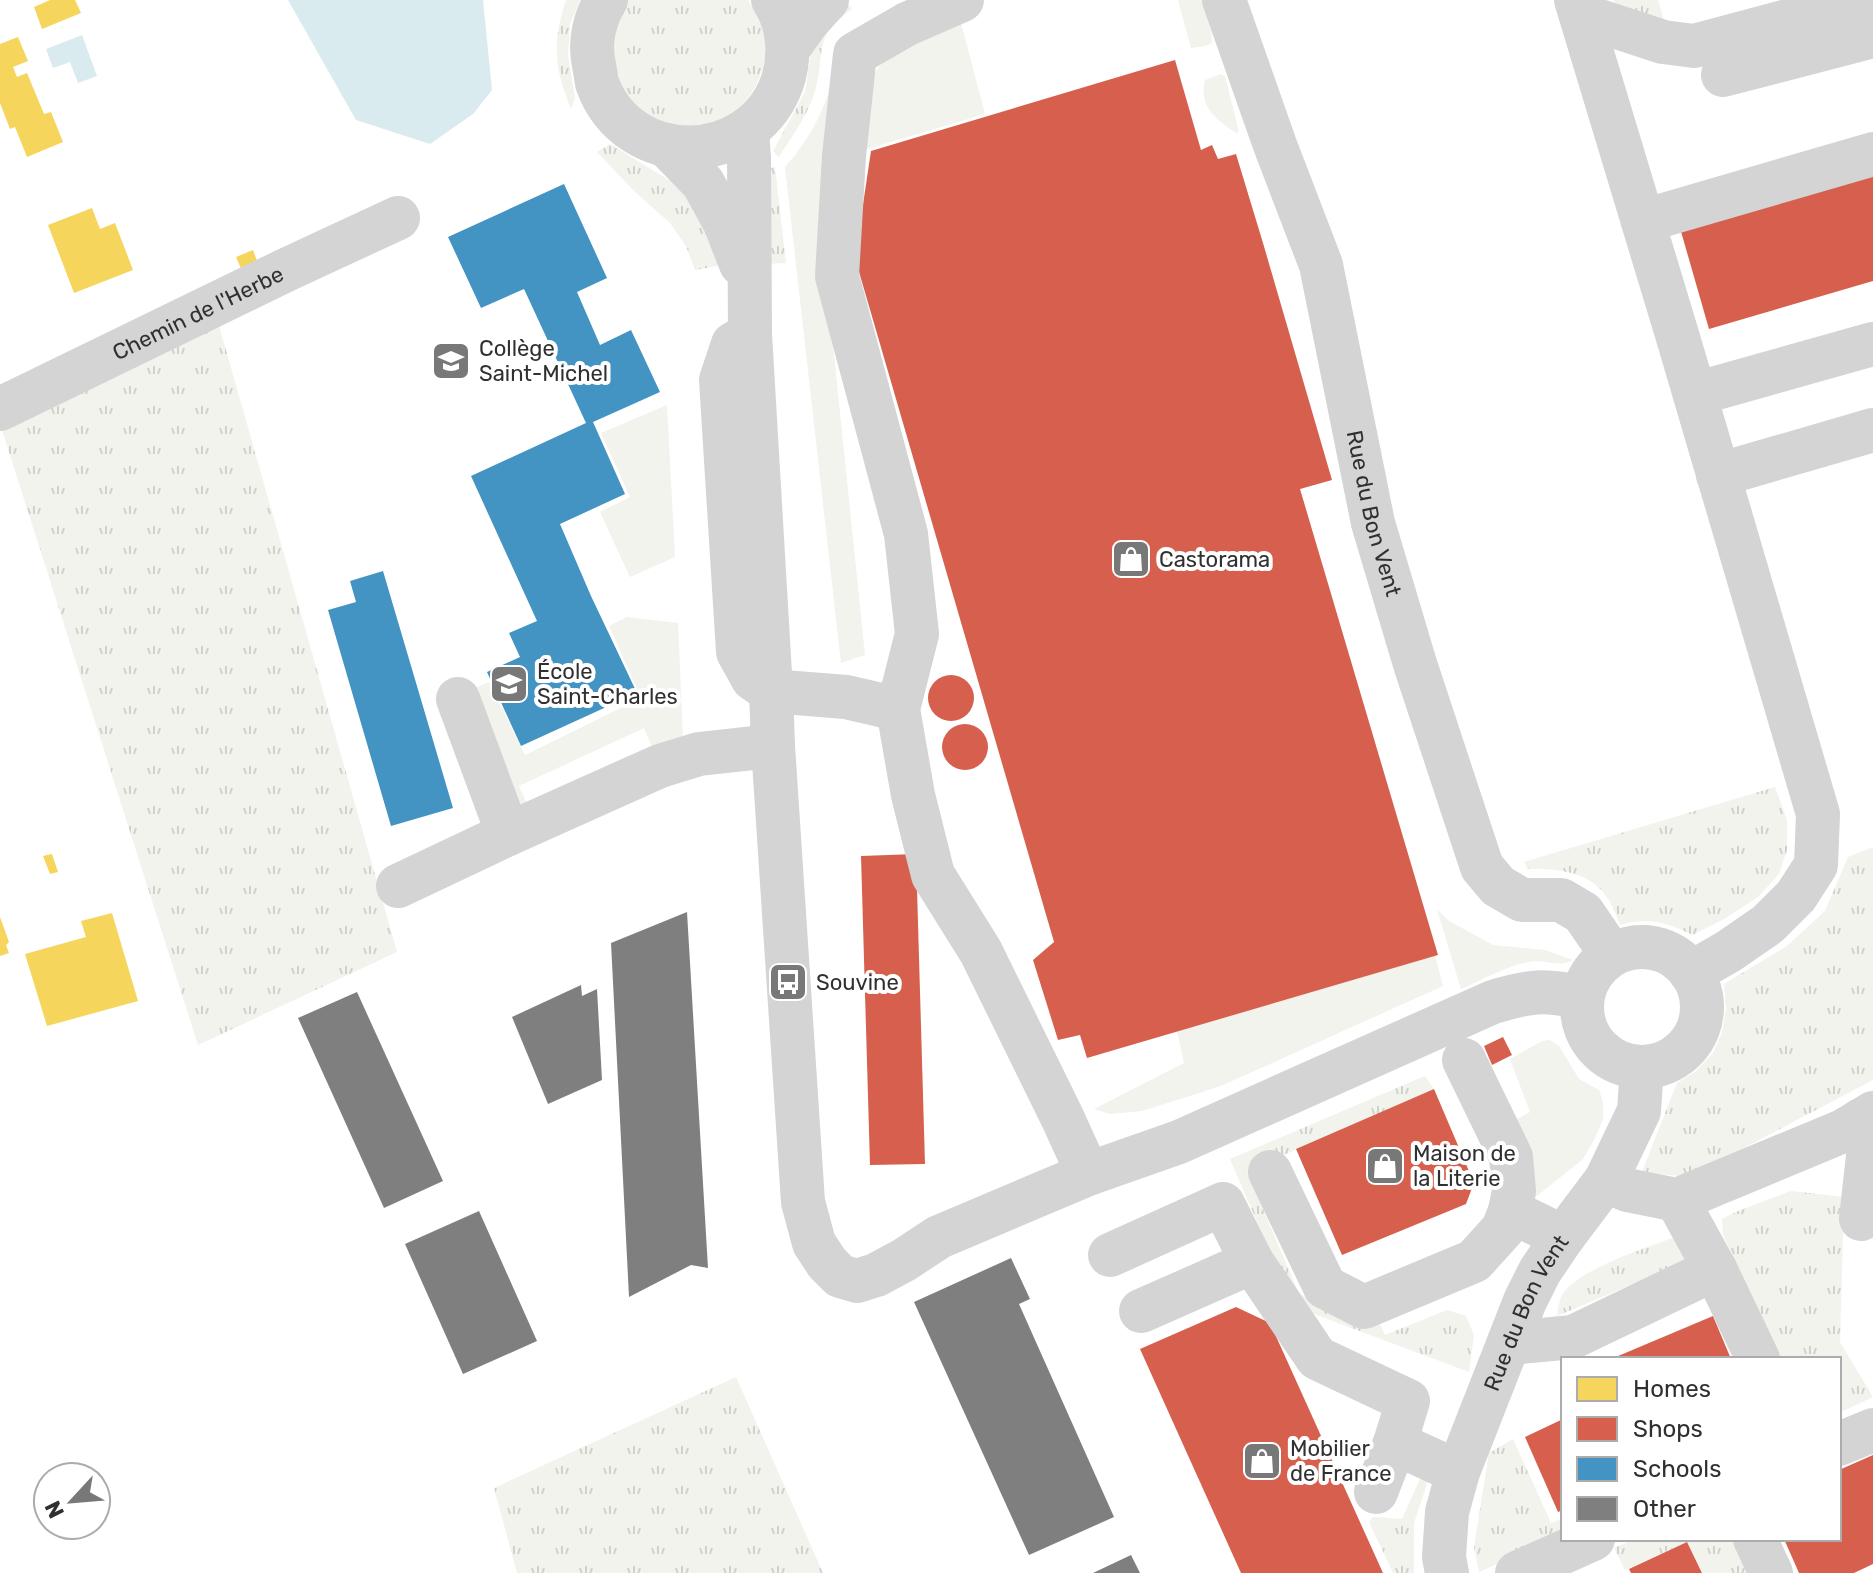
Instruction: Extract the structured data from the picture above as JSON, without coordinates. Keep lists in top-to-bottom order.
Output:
{
  "streets": {
    "street": ["Chemin de l'Herbe", "Rue du Bon Vent"]
  },
  "places": {
    "school or university": ["Collège Saint-Michel", "École Saint-Charles"],
    "shop": ["Castorama", "Maison de la Literie", "Mobilier de France"],
    "bus stop": ["Souvine"]
  },
  "legend": [
    "Homes",
    "Shops",
    "Schools",
    "Other"
  ],
  "north": "bottom left"
}
